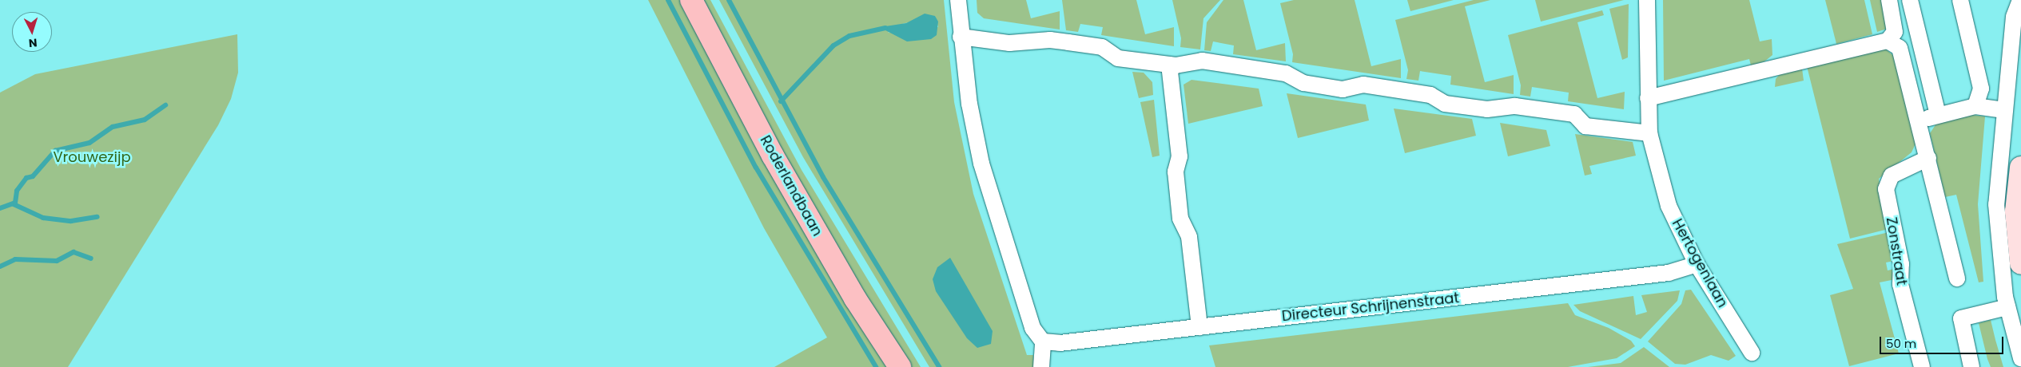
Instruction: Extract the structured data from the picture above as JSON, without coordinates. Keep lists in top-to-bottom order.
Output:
{
  "streets": {
    "main road": ["Roderlandbaan"],
    "street": ["Zonstraat", "Hertogenlaan", "Directeur Schrijnenstraat"]
  },
  "crossings": [
    ["Hertogenlaan", "Directeur Schrijnenstraat"]
  ],
  "parks": ["Vrouwezijp"],
  "scale_bar": "50 m",
  "north": "bottom"
}
